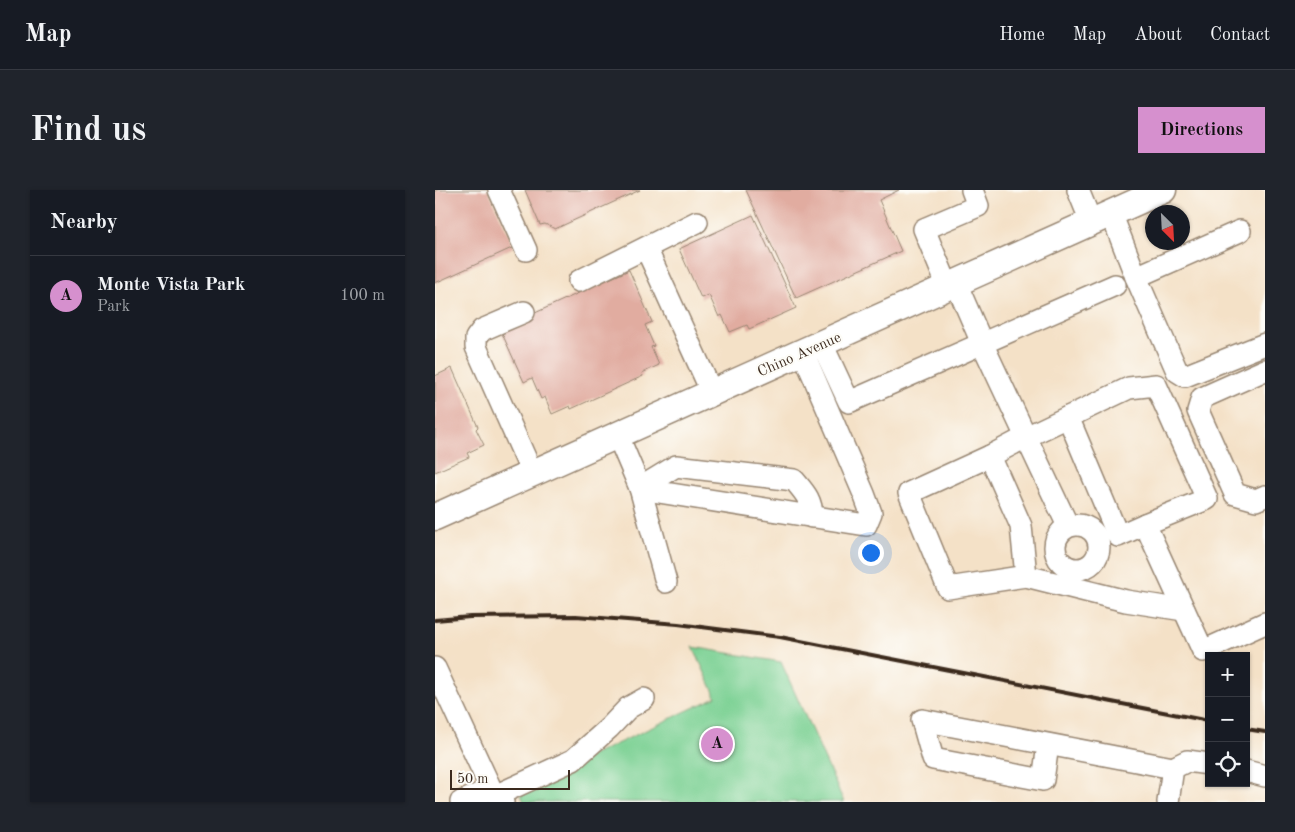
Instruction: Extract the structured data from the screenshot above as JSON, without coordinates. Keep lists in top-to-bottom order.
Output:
{
  "streets": {
    "main road": ["Chino Avenue"]
  },
  "scale_bar": "50 m",
  "north": "bottom right",
  "page": {
    "header": "Map",
    "nav": [
      "Home",
      "Map",
      "About",
      "Contact"
    ],
    "buttons": "Directions",
    "title": "Find us",
    "heading": "Nearby",
    "list": [
      {
        "mark": "A",
        "name": "Monte Vista Park",
        "note": "Park",
        "value": "100 m"
      }
    ],
    "map_buttons": ["+", "−"],
    "pins": "A",
    "scale": "50 m"
  }
}
